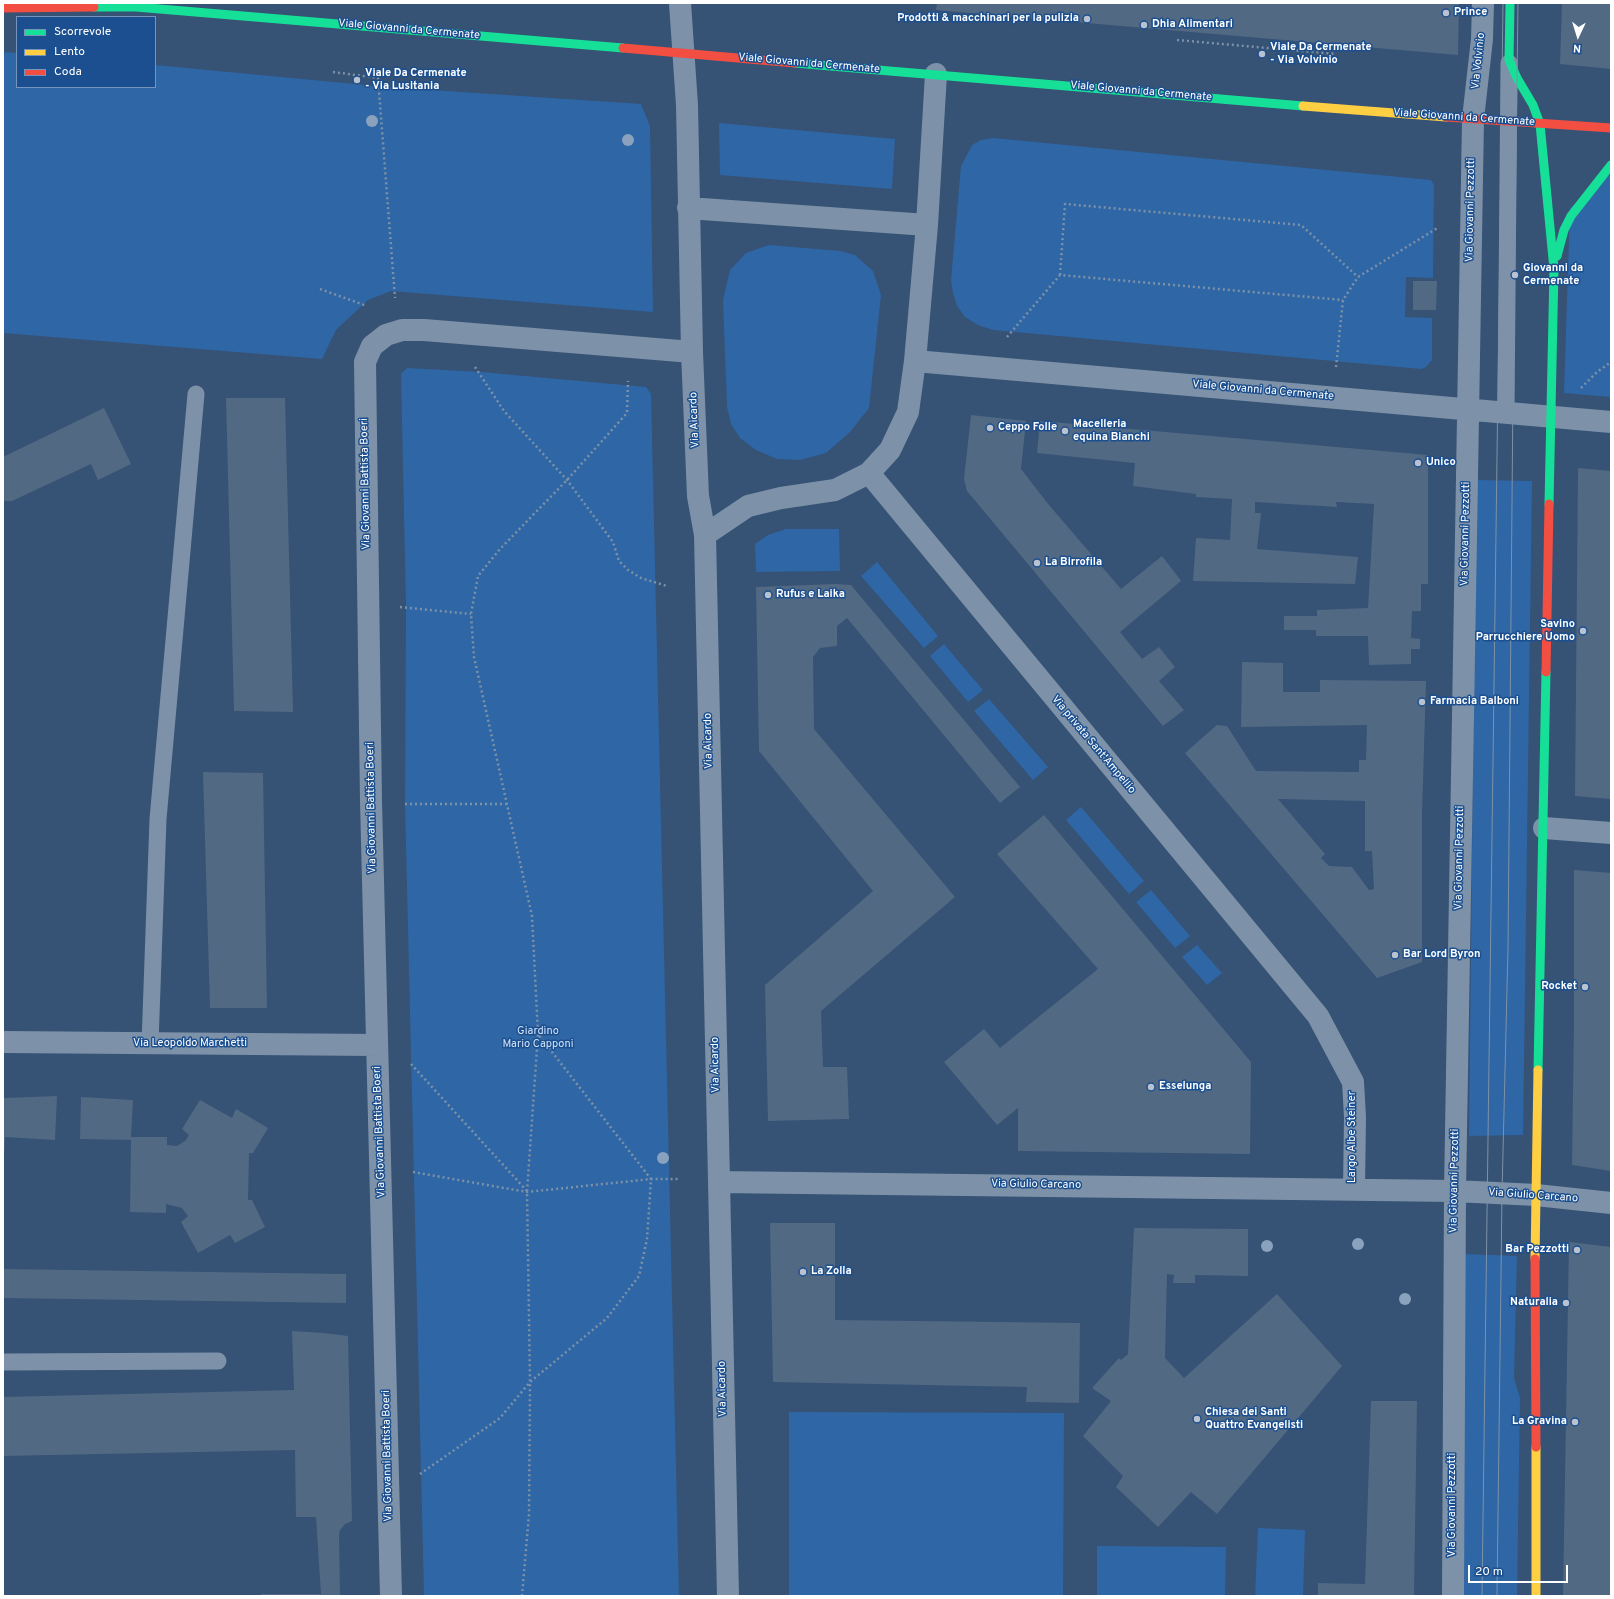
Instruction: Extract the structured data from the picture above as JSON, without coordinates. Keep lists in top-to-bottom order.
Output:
{
  "streets": {
    "main road": ["Viale Giovanni da Cermenate"],
    "street": [
      "Via Volvinio",
      "Via Giovanni Pezzotti",
      "Via Aicardo",
      "Via Giovanni Battista Boeri",
      "Via privata Sant'Ampellio",
      "Via Leopoldo Marchetti",
      "Largo Albe Steiner",
      "Via Giulio Carcano"
    ]
  },
  "crossings": [
    ["Viale Giovanni da Cermenate", "Via Volvinio"],
    ["Viale Giovanni da Cermenate", "Via Giovanni Pezzotti"],
    ["Via Volvinio", "Via Giovanni Pezzotti"],
    ["Via Giovanni Pezzotti", "Largo Albe Steiner"],
    ["Via Giovanni Pezzotti", "Via Giulio Carcano"],
    ["Via Aicardo", "Via Giovanni Battista Boeri"],
    ["Via Aicardo", "Via Giulio Carcano"],
    ["Via Giovanni Battista Boeri", "Via Leopoldo Marchetti"],
    ["Via privata Sant'Ampellio", "Largo Albe Steiner"],
    ["Largo Albe Steiner", "Via Giulio Carcano"]
  ],
  "parks": ["Giardino Mario Capponi"],
  "places": [
    "Prince",
    "Prodotti & macchinari per la pulizia",
    "Dhia Alimentari",
    "Viale Da Cermenate - Via Volvinio",
    "Viale Da Cermenate - Via Lusitania",
    "Giovanni da Cermenate",
    "Ceppo Folle",
    "Macelleria equina Bianchi",
    "Unico",
    "La Birrofila",
    "Rufus e Laika",
    "Savino Parrucchiere Uomo",
    "Farmacia Balboni",
    "Bar Lord Byron",
    "Rocket",
    "Esselunga",
    "Bar Pezzotti",
    "La Zolla",
    "Naturalia",
    "Chiesa dei Santi Quattro Evangelisti",
    "La Gravina"
  ],
  "legend": ["Scorrevole", "Lento", "Coda"],
  "scale_bar": "20 m",
  "north": "bottom"
}
